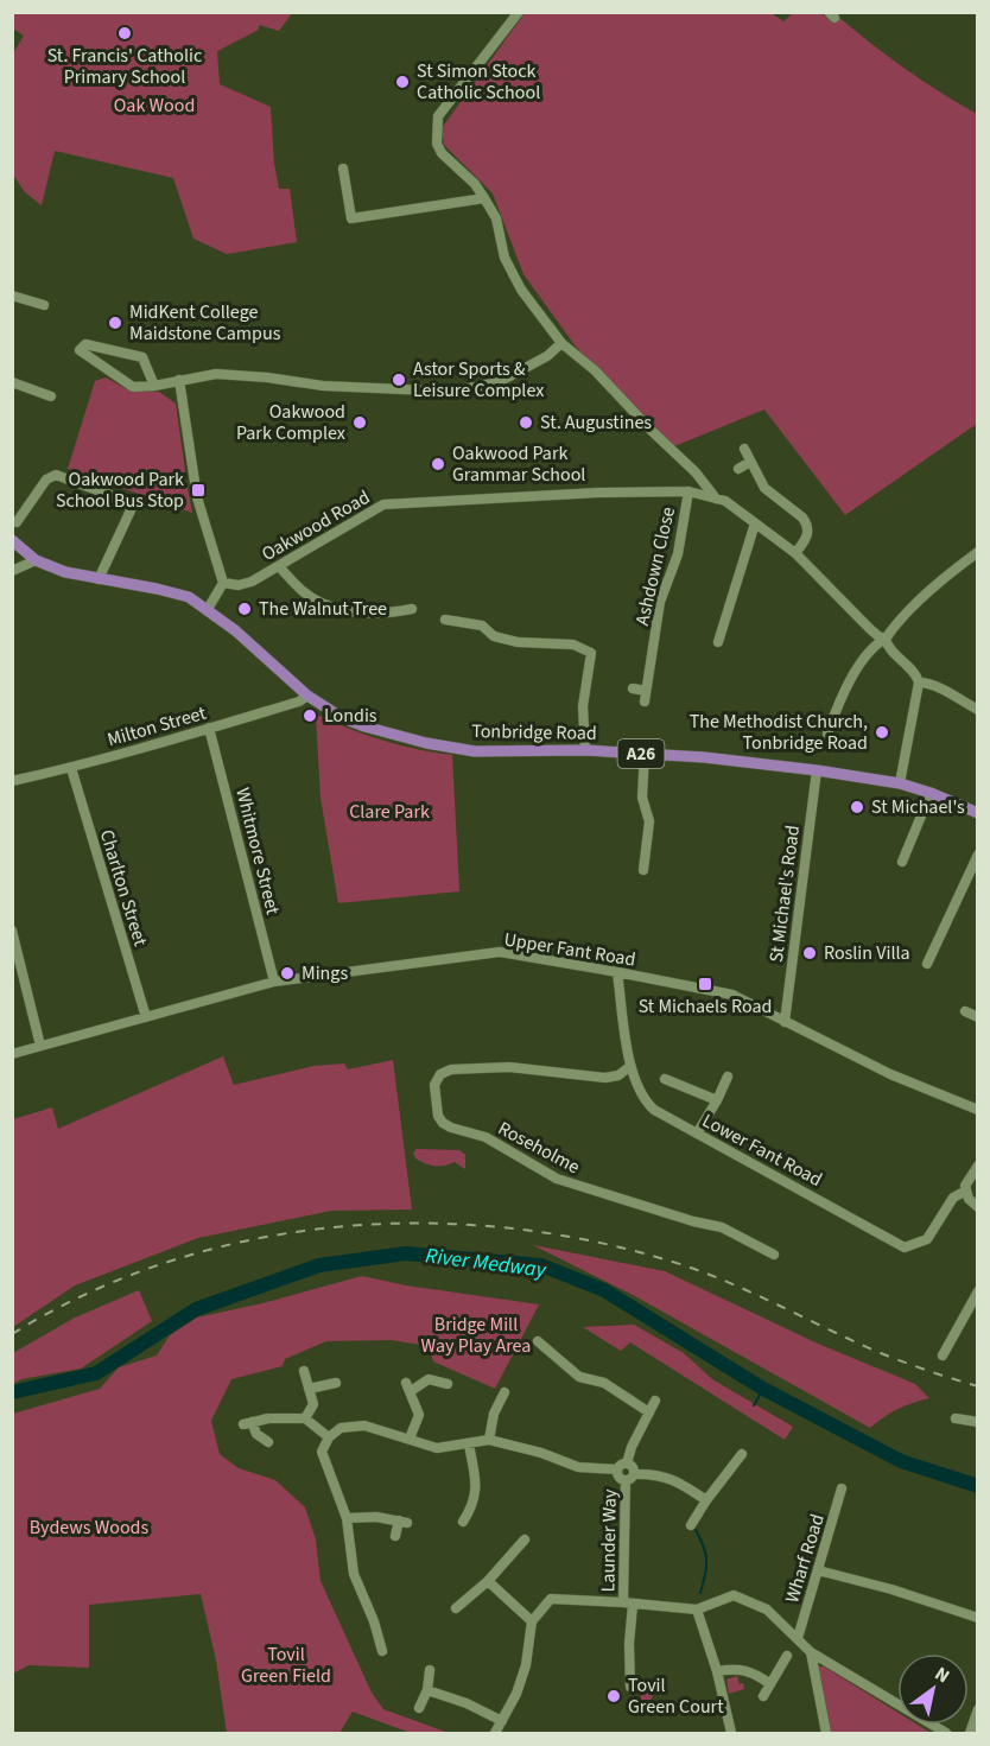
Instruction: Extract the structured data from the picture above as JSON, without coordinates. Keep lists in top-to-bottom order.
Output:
{
  "streets": {
    "main road": ["Tonbridge Road", "A26"],
    "street": [
      "Oakwood Road",
      "Ashdown Close",
      "Milton Street",
      "Whitmore Street",
      "Charlton Street",
      "St Michael's Road",
      "Upper Fant Road",
      "Roseholme",
      "Lower Fant Road",
      "Launder Way",
      "Wharf Road"
    ]
  },
  "crossings": [
    ["Oakwood Road", "Ashdown Close"],
    ["Milton Street", "Tonbridge Road"],
    ["Milton Street", "Whitmore Street"],
    ["Milton Street", "Charlton Street"],
    ["Tonbridge Road", "St Michael's Road"],
    ["Whitmore Street", "Upper Fant Road"],
    ["Charlton Street", "Upper Fant Road"],
    ["St Michael's Road", "Upper Fant Road"],
    ["Upper Fant Road", "Lower Fant Road"],
    ["Roseholme", "Lower Fant Road"]
  ],
  "water": ["River Medway"],
  "parks": [
    "Oak Wood",
    "Clare Park",
    "Bridge Mill Way Play Area",
    "Bydews Woods",
    "Tovil Green Field"
  ],
  "places": {
    "other": [
      "St. Francis' Catholic Primary School",
      "St Simon Stock Catholic School",
      "MidKent College Maidstone Campus",
      "Astor Sports & Leisure Complex",
      "Oakwood Park Complex",
      "St. Augustines",
      "Oakwood Park Grammar School",
      "The Walnut Tree",
      "Londis",
      "The Methodist Church, Tonbridge Road",
      "St Michael's",
      "Roslin Villa",
      "Mings",
      "Tovil Green Court"
    ],
    "transit": ["Oakwood Park School Bus Stop", "St Michaels Road"]
  },
  "north": "top right"
}
